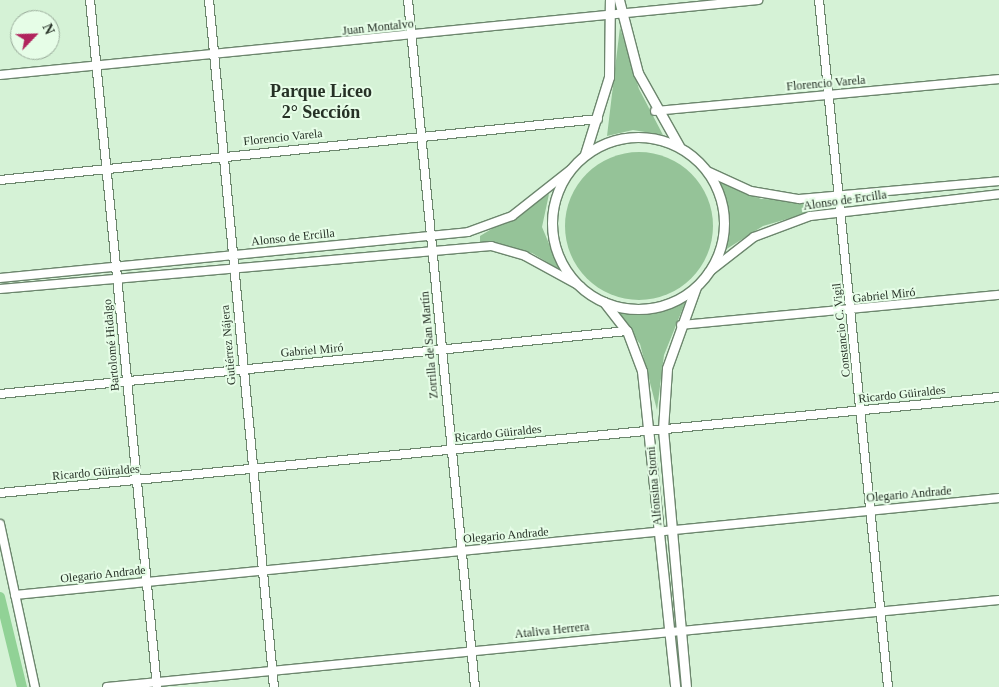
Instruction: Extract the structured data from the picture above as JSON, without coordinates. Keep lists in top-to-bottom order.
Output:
{
  "streets": {
    "street": [
      "Juan Montalvo",
      "Florencio Varela",
      "Alonso de Ercilla",
      "Gabriel Miró",
      "Constancio C. Vigil",
      "Bartolomé Hidalgo",
      "Gutiérrez Nájera",
      "Zorrilla de San Martín",
      "Ricardo Güiraldes",
      "Alfonsina Storni",
      "Olegario Andrade",
      "Ataliva Herrera"
    ]
  },
  "crossings": [
    ["Juan Montalvo", "Bartolomé Hidalgo"],
    ["Juan Montalvo", "Gutiérrez Nájera"],
    ["Juan Montalvo", "Zorrilla de San Martín"],
    ["Florencio Varela", "Constancio C. Vigil"],
    ["Florencio Varela", "Bartolomé Hidalgo"],
    ["Florencio Varela", "Gutiérrez Nájera"],
    ["Florencio Varela", "Zorrilla de San Martín"],
    ["Alonso de Ercilla", "Constancio C. Vigil"],
    ["Alonso de Ercilla", "Bartolomé Hidalgo"],
    ["Alonso de Ercilla", "Gutiérrez Nájera"],
    ["Alonso de Ercilla", "Zorrilla de San Martín"],
    ["Alonso de Ercilla", "Alfonsina Storni"],
    ["Gabriel Miró", "Constancio C. Vigil"],
    ["Gabriel Miró", "Bartolomé Hidalgo"],
    ["Gabriel Miró", "Gutiérrez Nájera"],
    ["Gabriel Miró", "Zorrilla de San Martín"],
    ["Gabriel Miró", "Alfonsina Storni"],
    ["Constancio C. Vigil", "Ricardo Güiraldes"],
    ["Constancio C. Vigil", "Olegario Andrade"],
    ["Constancio C. Vigil", "Ataliva Herrera"],
    ["Bartolomé Hidalgo", "Ricardo Güiraldes"],
    ["Bartolomé Hidalgo", "Olegario Andrade"],
    ["Bartolomé Hidalgo", "Ataliva Herrera"],
    ["Gutiérrez Nájera", "Ricardo Güiraldes"],
    ["Gutiérrez Nájera", "Olegario Andrade"],
    ["Gutiérrez Nájera", "Ataliva Herrera"],
    ["Zorrilla de San Martín", "Ricardo Güiraldes"],
    ["Zorrilla de San Martín", "Olegario Andrade"],
    ["Zorrilla de San Martín", "Ataliva Herrera"],
    ["Ricardo Güiraldes", "Alfonsina Storni"],
    ["Alfonsina Storni", "Olegario Andrade"],
    ["Alfonsina Storni", "Ataliva Herrera"]
  ],
  "districts": ["Parque Liceo 2° Sección"],
  "north": "top right"
}
